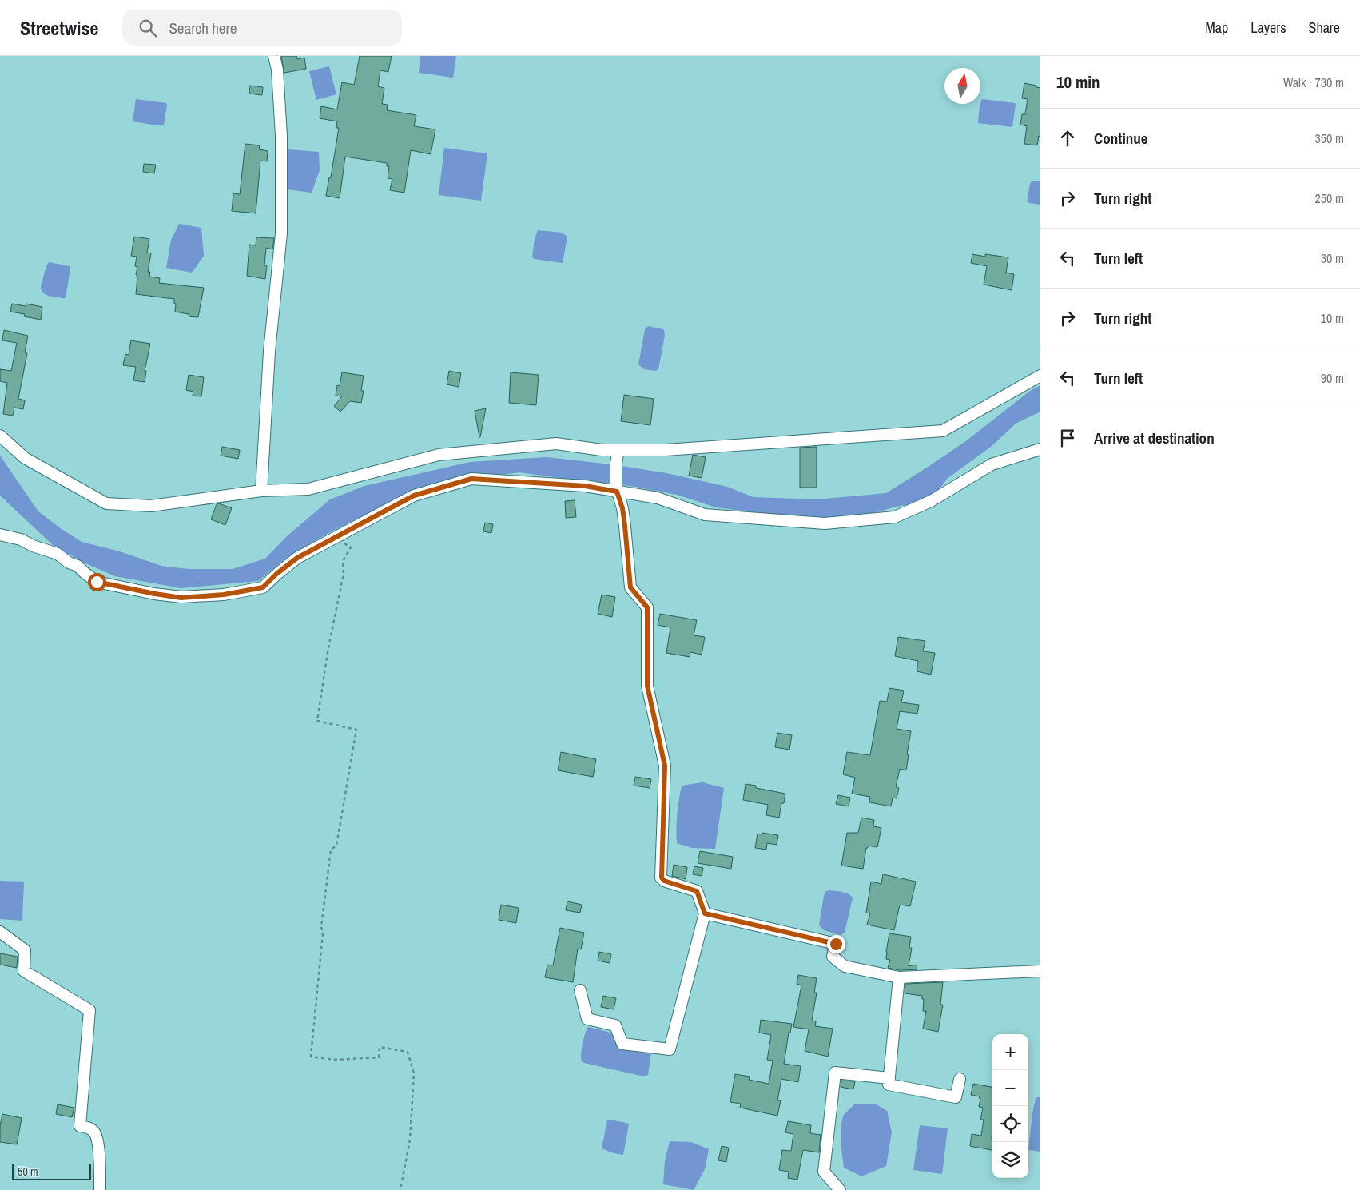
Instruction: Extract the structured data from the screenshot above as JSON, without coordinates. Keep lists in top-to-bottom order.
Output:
{
  "scale_bar": "50 m",
  "north": "top",
  "page": {
    "header": "Streetwise",
    "search": "Search here",
    "nav": ["Map", "Layers", "Share"],
    "heading": ["10 min", "Walk · 730 m"],
    "list": [
      ["Continue", "350 m"],
      ["Turn right", "250 m"],
      ["Turn left", "30 m"],
      ["Turn right", "10 m"],
      ["Turn left", "90 m"],
      "Arrive at destination"
    ],
    "map_buttons": ["+", "−"],
    "scale": "50 m"
  }
}
